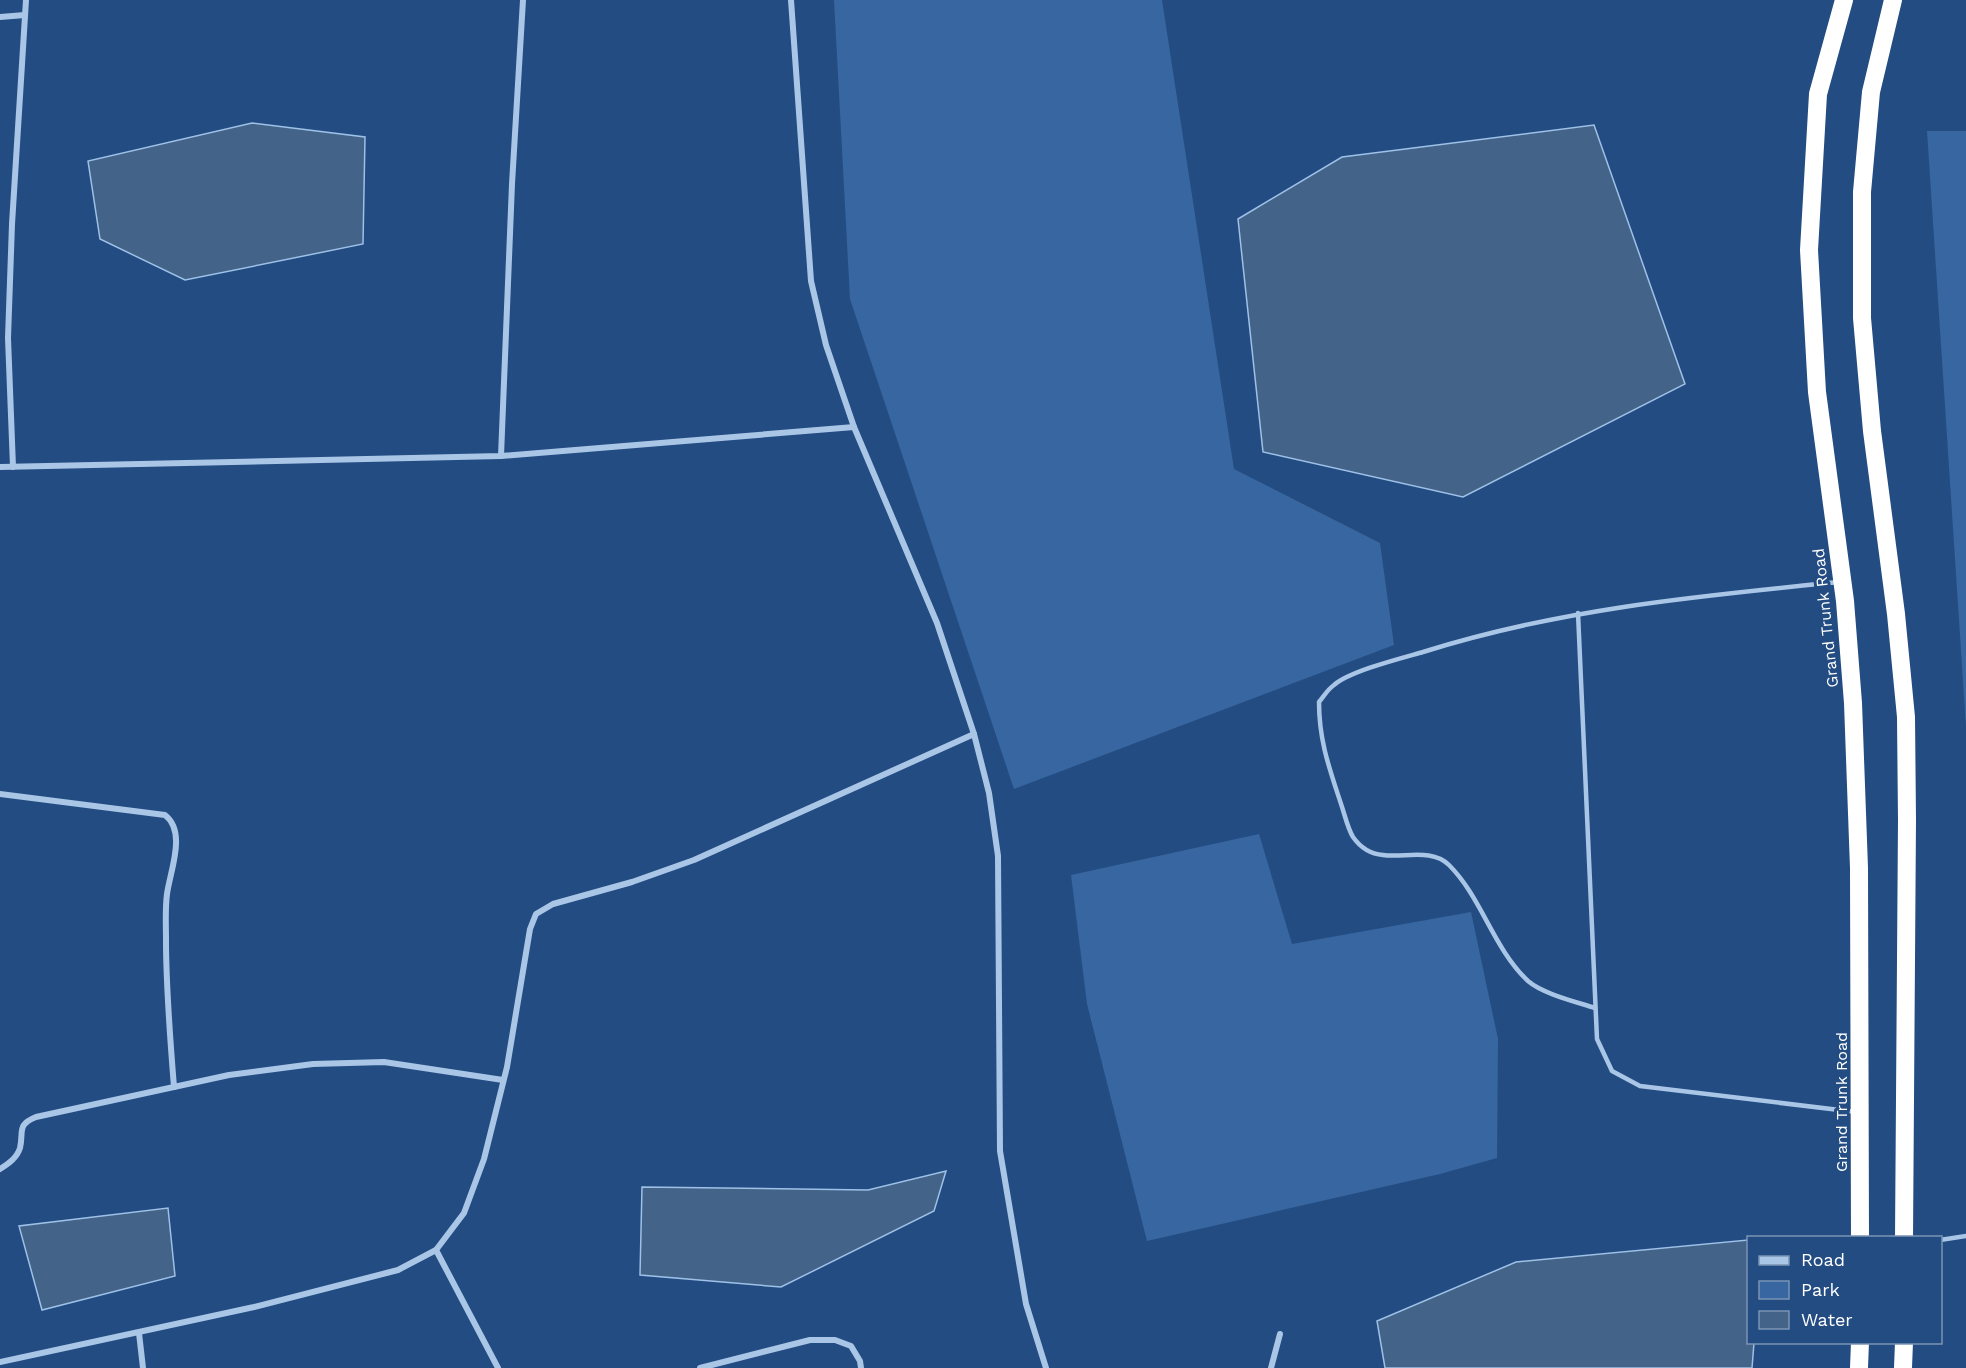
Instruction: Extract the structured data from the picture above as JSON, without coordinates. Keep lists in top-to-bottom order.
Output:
{
  "streets": {
    "highway": ["Grand Trunk Road"]
  },
  "legend": ["Road", "Park", "Water"]
}
